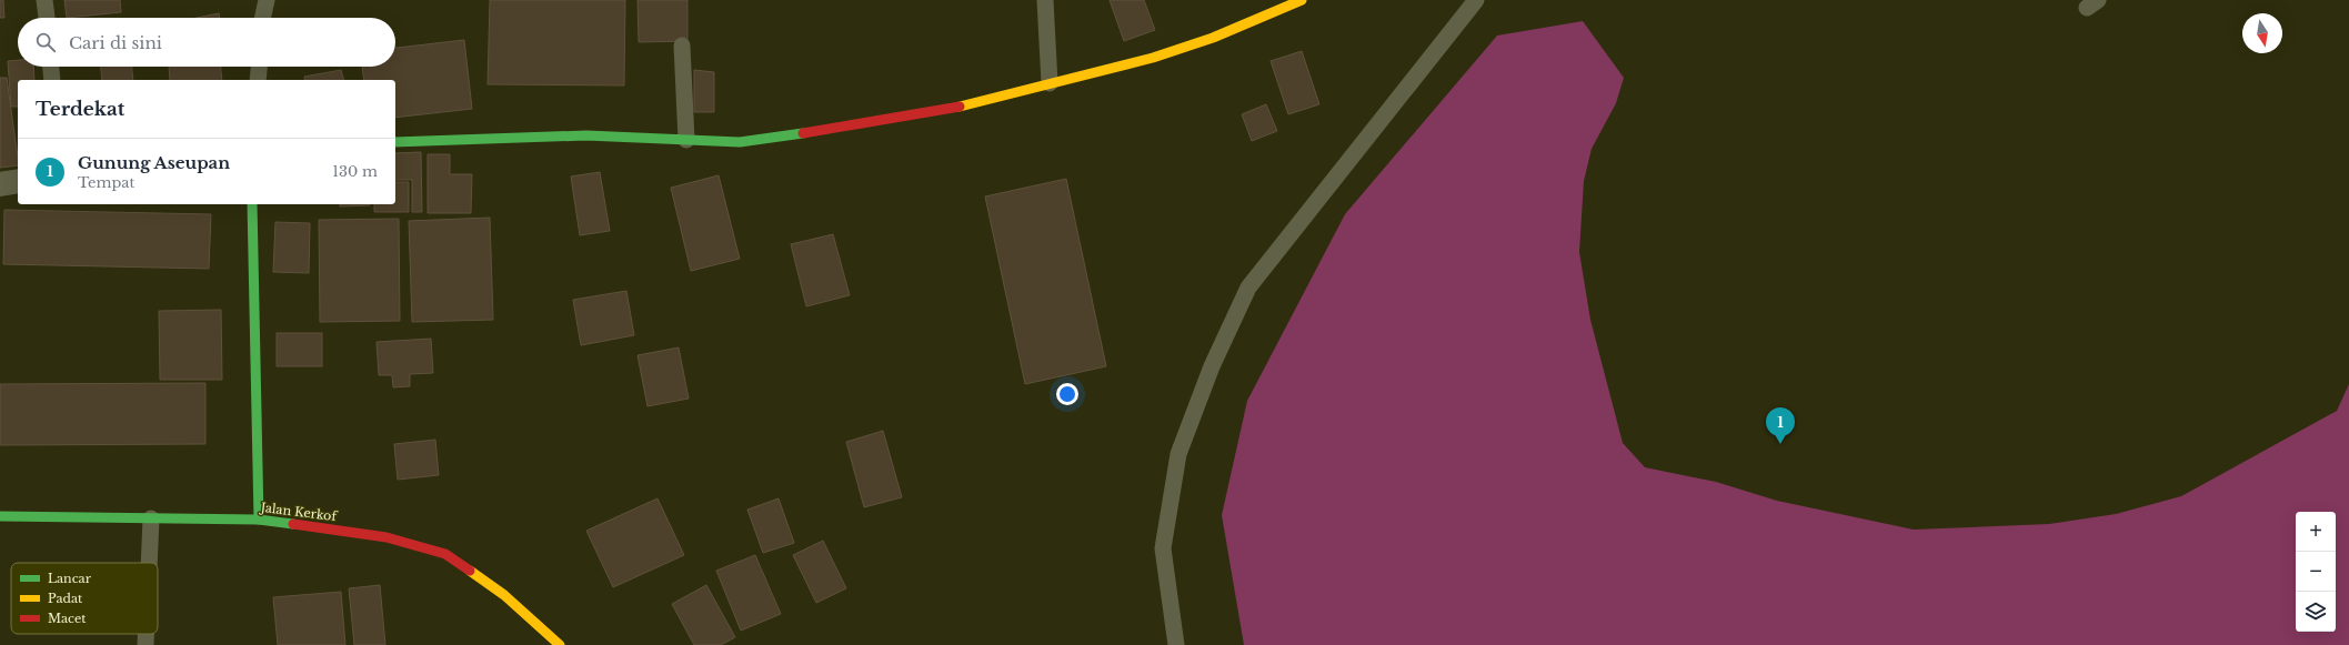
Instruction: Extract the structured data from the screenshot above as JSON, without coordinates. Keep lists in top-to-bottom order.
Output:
{
  "streets": {
    "street": ["Jalan Kerkof"]
  },
  "legend": ["Lancar", "Padat", "Macet"],
  "north": "bottom",
  "page": {
    "search": "Cari di sini",
    "heading": "Terdekat",
    "list": [
      {
        "mark": "1",
        "name": "Gunung Aseupan",
        "note": "Tempat",
        "value": "130 m"
      }
    ],
    "pins": "1",
    "map_buttons": ["+", "−"]
  }
}
